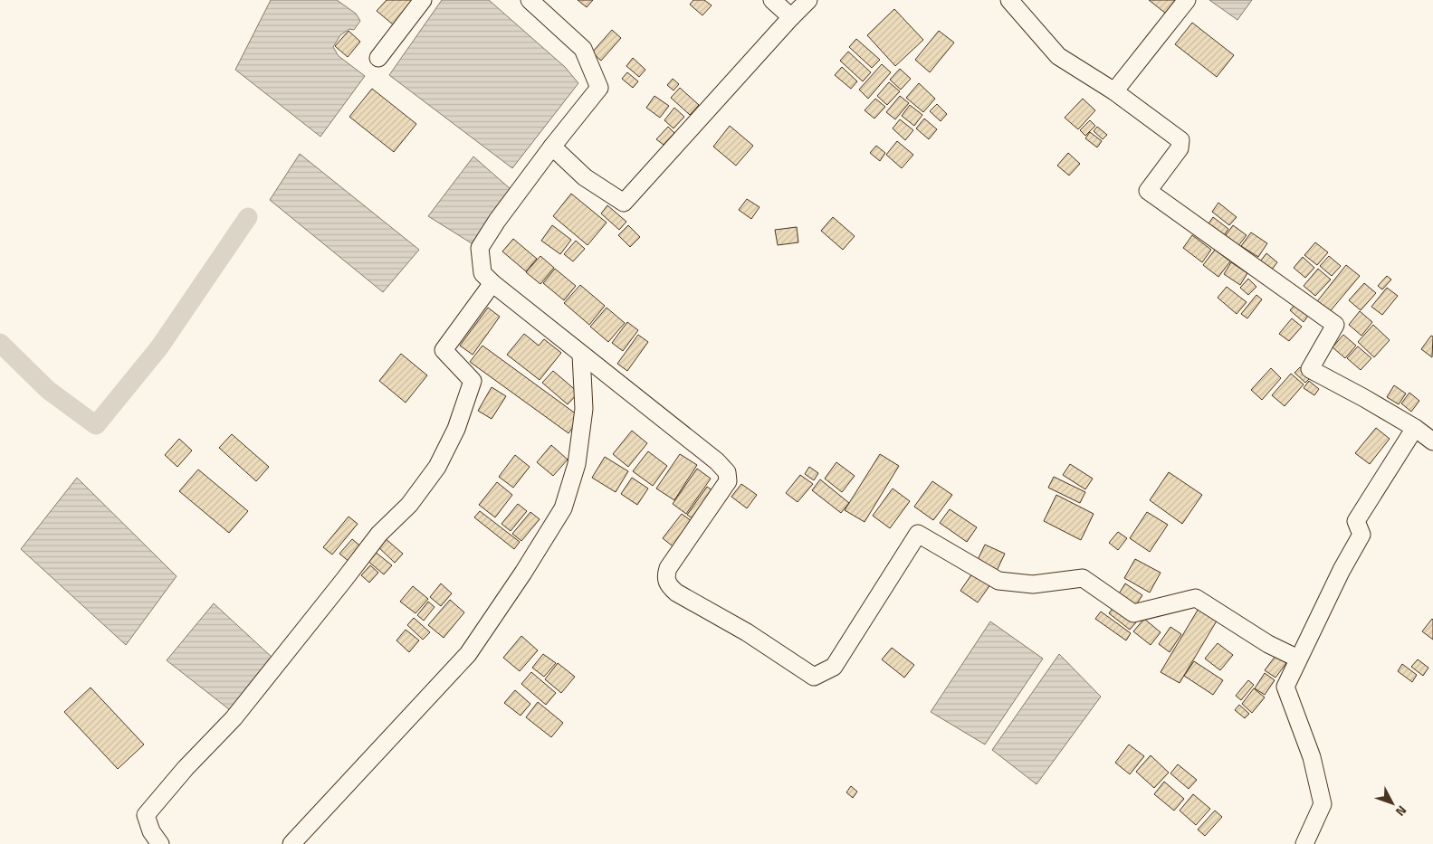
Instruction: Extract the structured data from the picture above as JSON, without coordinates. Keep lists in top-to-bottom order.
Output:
{
  "north": "bottom right"
}
